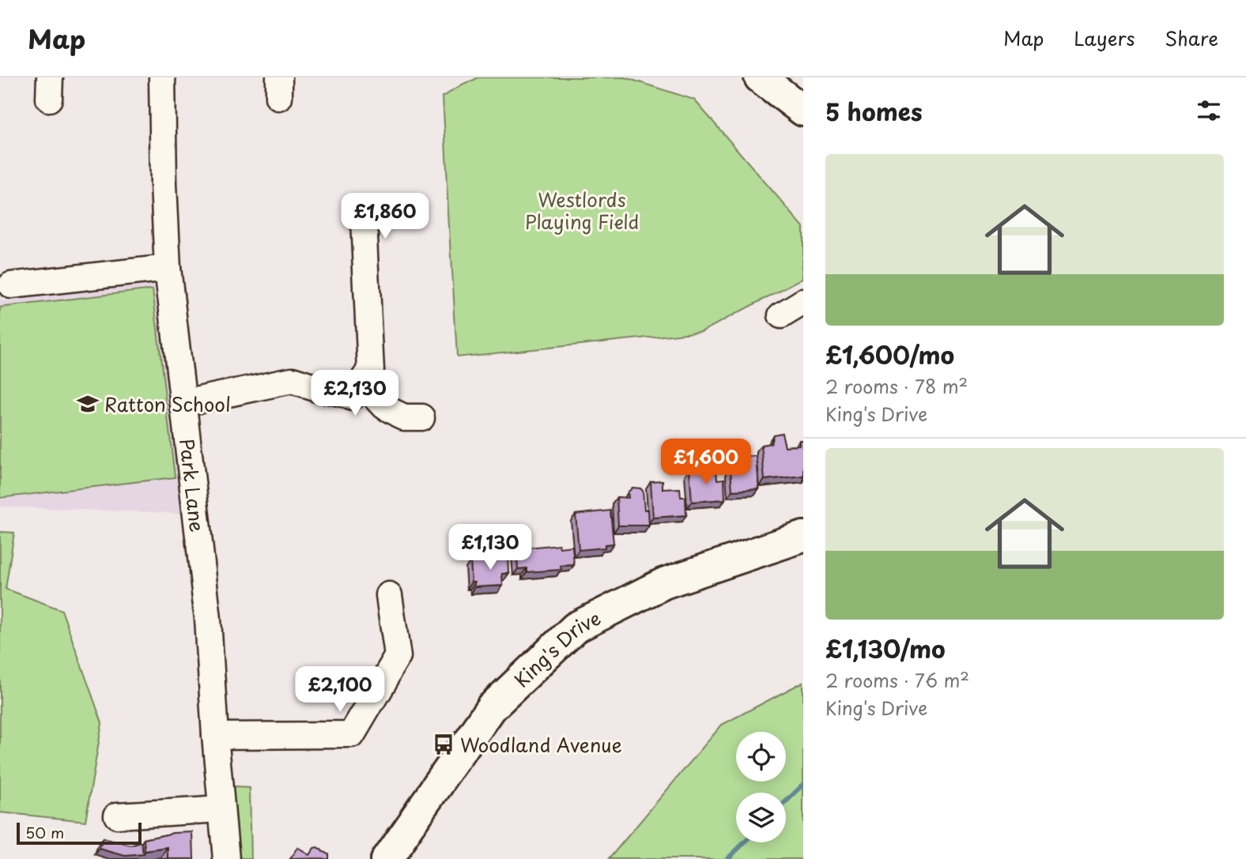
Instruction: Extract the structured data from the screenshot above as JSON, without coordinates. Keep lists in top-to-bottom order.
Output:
{
  "streets": {
    "main road": ["King's Drive"],
    "street": ["Park Lane"]
  },
  "parks": ["Westlords Playing Field"],
  "places": {
    "school or university": ["Ratton School"],
    "bus stop": ["Woodland Avenue"]
  },
  "scale_bar": "50 m",
  "page": {
    "header": "Map",
    "nav": ["Map", "Layers", "Share"],
    "heading": "5 homes",
    "list": [
      {
        "name": "£1,600/mo",
        "note": "2 rooms · 78 m² · King's Drive"
      },
      {
        "name": "£1,130/mo",
        "note": "2 rooms · 76 m² · King's Drive"
      }
    ],
    "price": [
      "£1,860",
      "£2,130",
      "£1,600",
      "£1,130",
      "£2,100"
    ],
    "scale": "50 m"
  }
}
